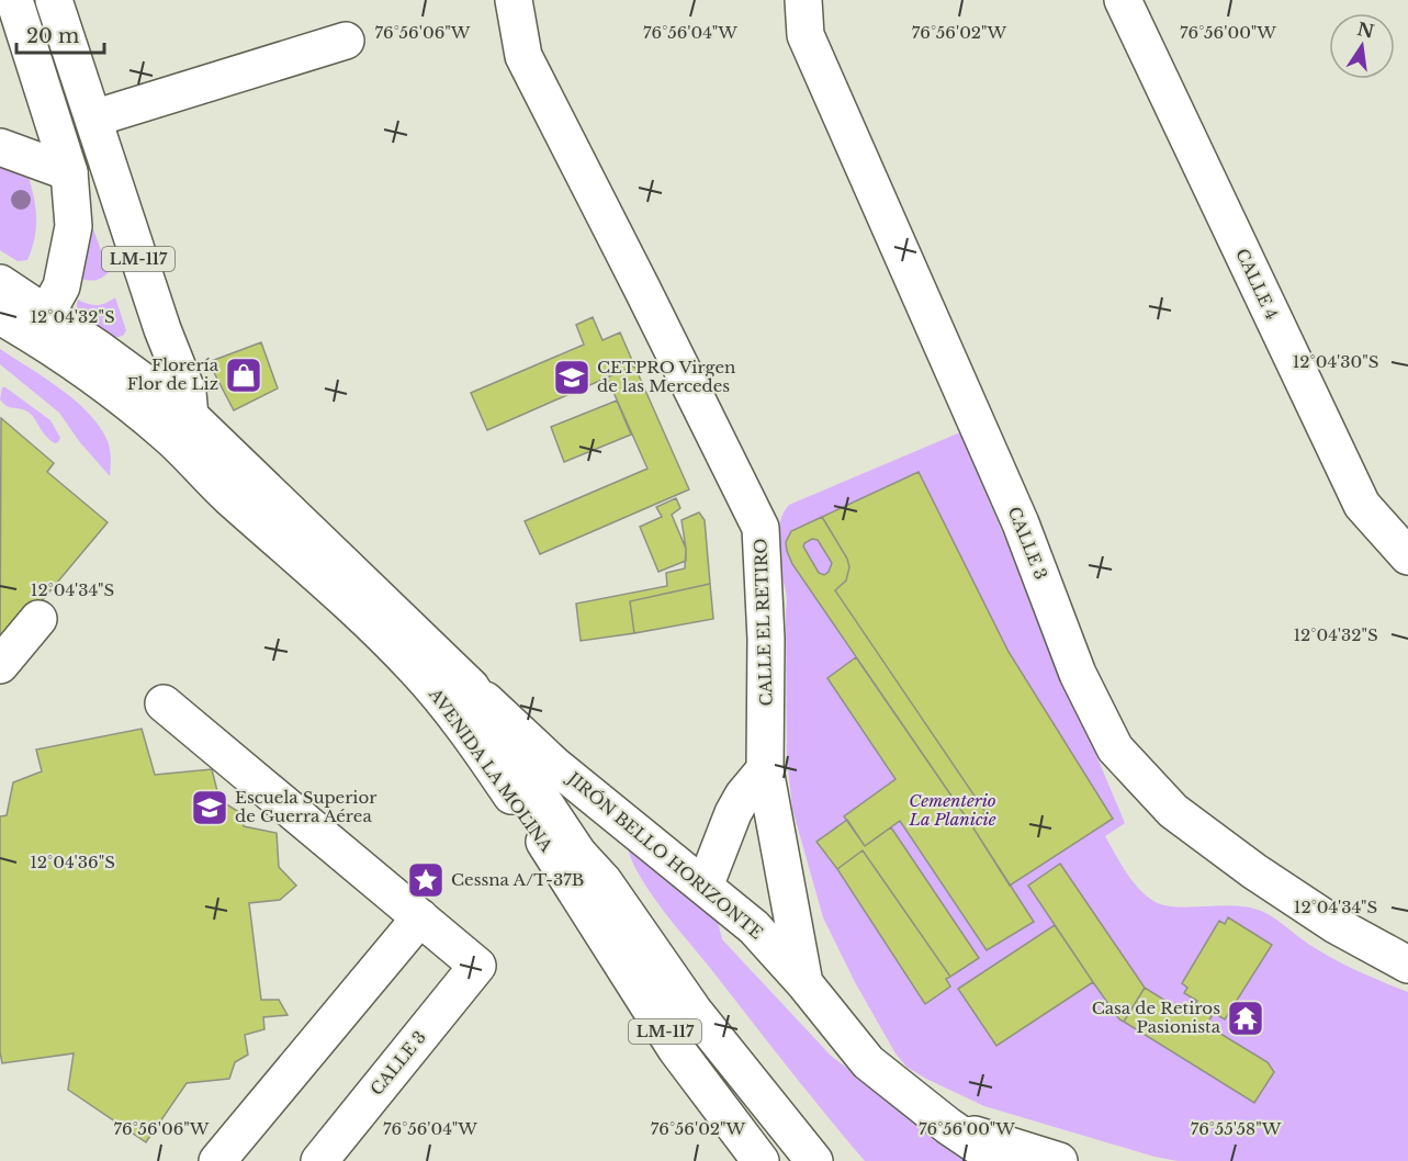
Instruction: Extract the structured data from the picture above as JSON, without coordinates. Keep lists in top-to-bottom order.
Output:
{
  "streets": {
    "street": [
      "LM-117",
      "CALLE 4",
      "CALLE 3",
      "CALLE EL RETIRO",
      "AVENIDA LA MOLINA",
      "JIRÓN BELLO HORIZONTE"
    ]
  },
  "crossings": [
    ["LM-117", "AVENIDA LA MOLINA"],
    ["CALLE EL RETIRO", "JIRÓN BELLO HORIZONTE"],
    ["AVENIDA LA MOLINA", "JIRÓN BELLO HORIZONTE"]
  ],
  "parks": ["Cementerio La Planicie"],
  "places": {
    "shop": ["Florería Flor de Liz"],
    "school or university": ["CETPRO Virgen de las Mercedes", "Escuela Superior de Guerra Aérea"],
    "place": ["Cessna A/T-37B"],
    "temple": ["Casa de Retiros Pasionista"]
  },
  "scale_bar": "20 m",
  "north": "top",
  "coordinates": [
    "76°56'06\"W",
    "76°56'04\"W",
    "76°56'02\"W",
    "76°56'00\"W",
    "12°04'32\"S",
    "12°04'30\"S",
    "12°04'34\"S",
    "12°04'36\"S",
    "76°55'58\"W"
  ]
}
